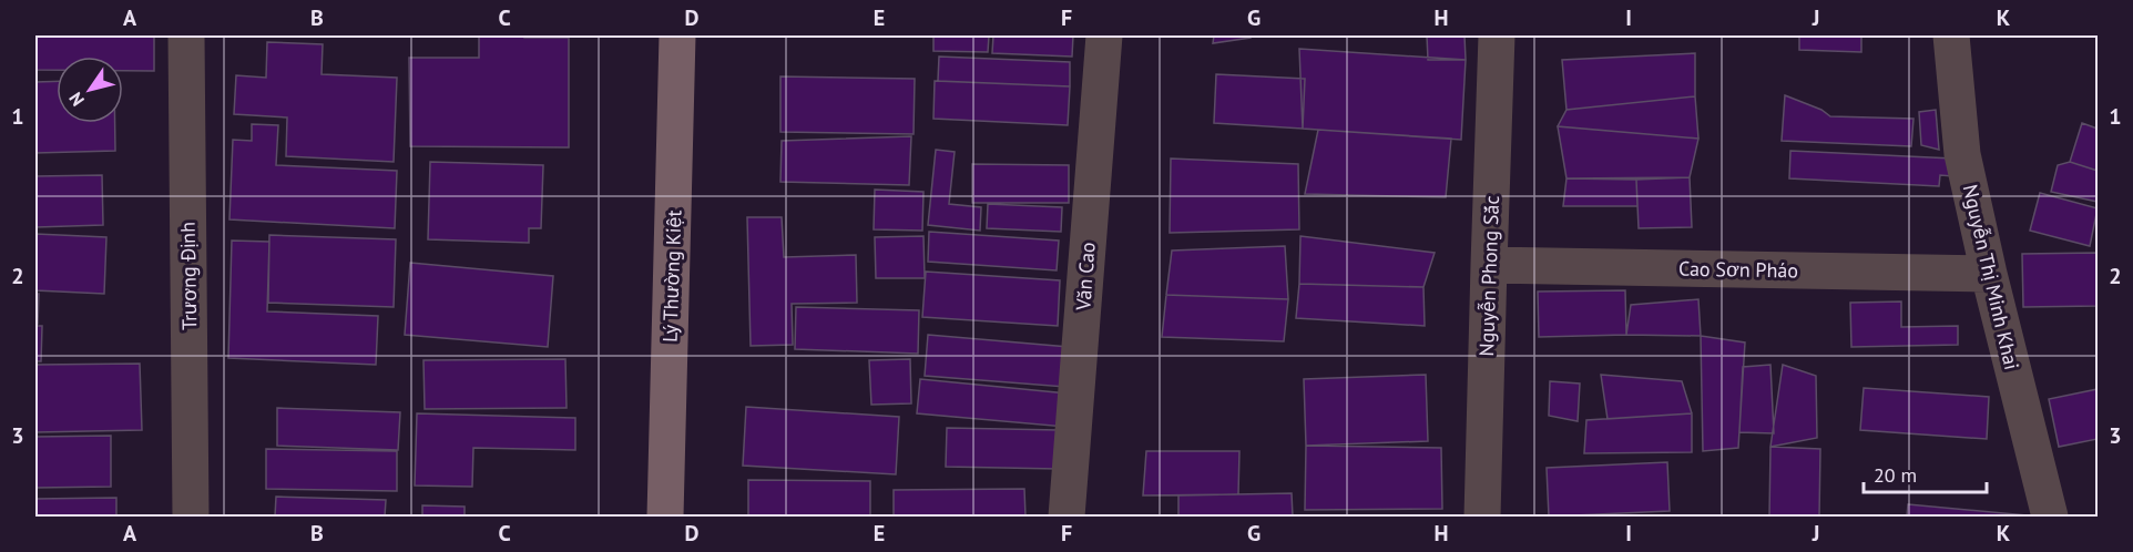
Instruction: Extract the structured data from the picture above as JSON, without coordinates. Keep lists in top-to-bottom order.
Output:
{
  "streets": {
    "street": [
      "Cao Sơn Pháo",
      "Trương Định",
      "Lý Thường Kiệt",
      "Văn Cao",
      "Nguyễn Phong Sắc",
      "Nguyễn Thị Minh Khai"
    ]
  },
  "crossings": [
    ["Cao Sơn Pháo", "Nguyễn Phong Sắc"],
    ["Cao Sơn Pháo", "Nguyễn Thị Minh Khai"]
  ],
  "scale_bar": "20 m",
  "north": "bottom left",
  "grid": {
    "columns": [
      "A",
      "B",
      "C",
      "D",
      "E",
      "F",
      "G",
      "H",
      "I",
      "J",
      "K"
    ],
    "rows": ["1", "2", "3"]
  }
}
